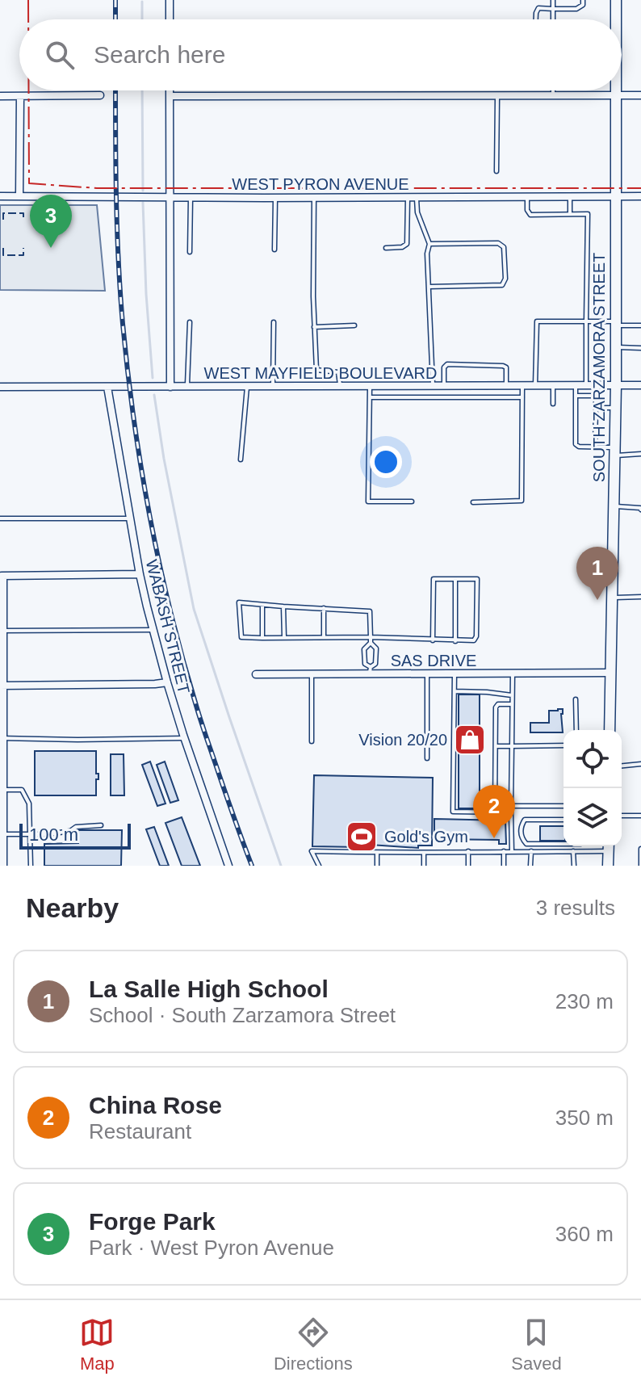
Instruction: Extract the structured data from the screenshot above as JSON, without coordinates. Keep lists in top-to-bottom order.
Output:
{
  "streets": {
    "main road": ["SOUTH ZARZAMORA STREET"],
    "street": [
      "WEST PYRON AVENUE",
      "WEST MAYFIELD BOULEVARD",
      "WABASH STREET",
      "SAS DRIVE"
    ]
  },
  "crossings": [
    ["WEST PYRON AVENUE", "SOUTH ZARZAMORA STREET"],
    ["SOUTH ZARZAMORA STREET", "WEST MAYFIELD BOULEVARD"],
    ["SOUTH ZARZAMORA STREET", "SAS DRIVE"],
    ["WEST MAYFIELD BOULEVARD", "WABASH STREET"]
  ],
  "places": {
    "shop": ["Vision 20/20"],
    "sports": ["Gold's Gym"]
  },
  "scale_bar": "100 m",
  "page": {
    "search": "Search here",
    "pins": ["3", "1", "2"],
    "scale": "100 m",
    "heading": ["Nearby", "3 results"],
    "list": [
      {
        "mark": "1",
        "name": "La Salle High School",
        "note": "School · South Zarzamora Street",
        "value": "230 m"
      },
      {
        "mark": "2",
        "name": "China Rose",
        "note": "Restaurant",
        "value": "350 m"
      },
      {
        "mark": "3",
        "name": "Forge Park",
        "note": "Park · West Pyron Avenue",
        "value": "360 m"
      }
    ],
    "nav": ["Map", "Directions", "Saved"]
  }
}
